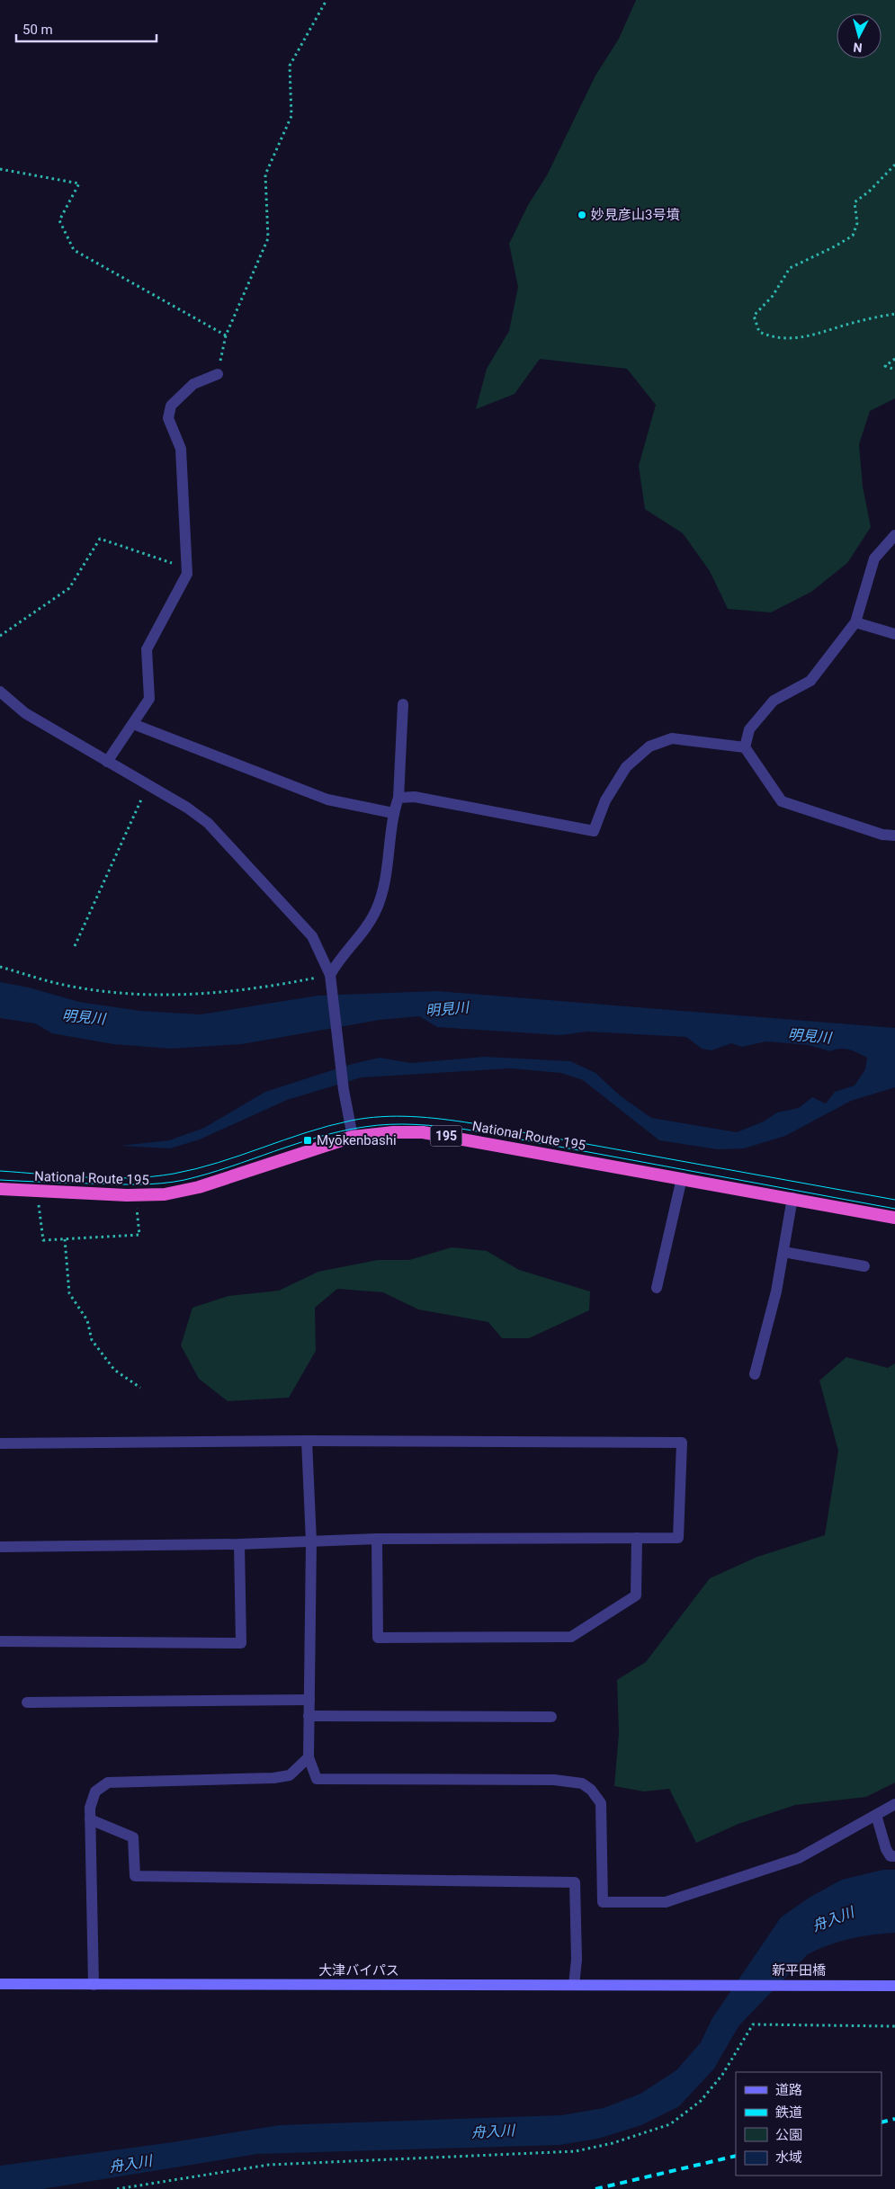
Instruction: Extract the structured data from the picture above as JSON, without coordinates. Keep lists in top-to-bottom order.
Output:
{
  "streets": {
    "highway": ["195", "National Route 195"],
    "main road": ["大津バイパス", "新平田橋"]
  },
  "crossings": [
    ["大津バイパス", "新平田橋"]
  ],
  "water": ["明見川", "舟入川"],
  "places": {
    "other": ["妙見彦山3号墳"],
    "transit": ["Myōkenbashi"]
  },
  "legend": [
    "道路",
    "鉄道",
    "公園",
    "水域"
  ],
  "scale_bar": "50 m",
  "north": "bottom"
}
